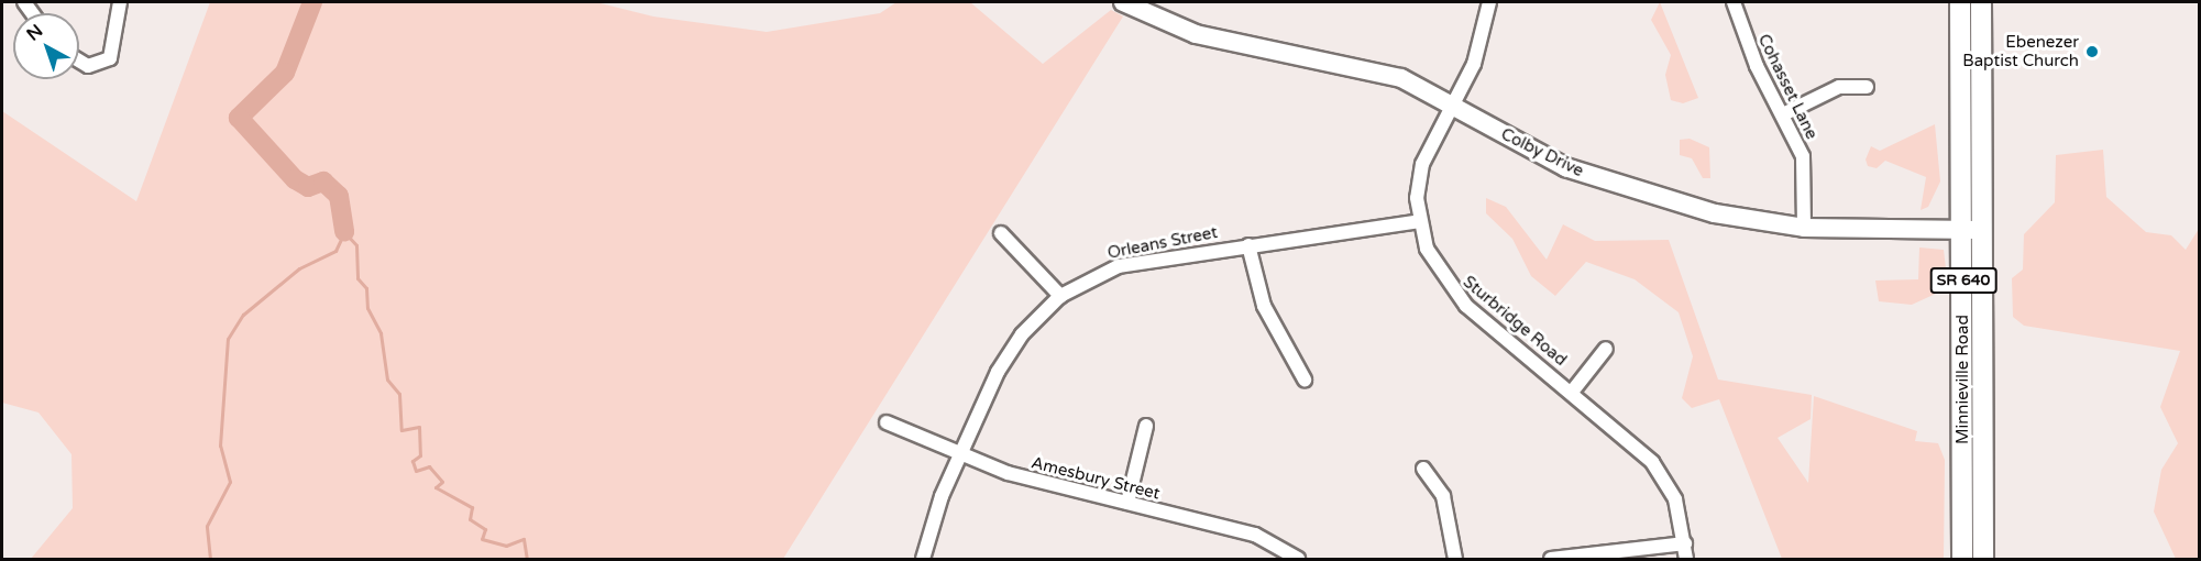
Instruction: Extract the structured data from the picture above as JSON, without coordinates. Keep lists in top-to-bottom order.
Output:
{
  "streets": {
    "main road": ["SR 640", "Minnieville Road"],
    "street": [
      "Cohasset Lane",
      "Colby Drive",
      "Orleans Street",
      "Sturbridge Road",
      "Amesbury Street"
    ]
  },
  "crossings": [
    ["Cohasset Lane", "Colby Drive"],
    ["Colby Drive", "Sturbridge Road"],
    ["Colby Drive", "Minnieville Road"],
    ["Orleans Street", "Sturbridge Road"],
    ["Orleans Street", "Amesbury Street"]
  ],
  "places": ["Ebenezer Baptist Church"],
  "north": "top left"
}
